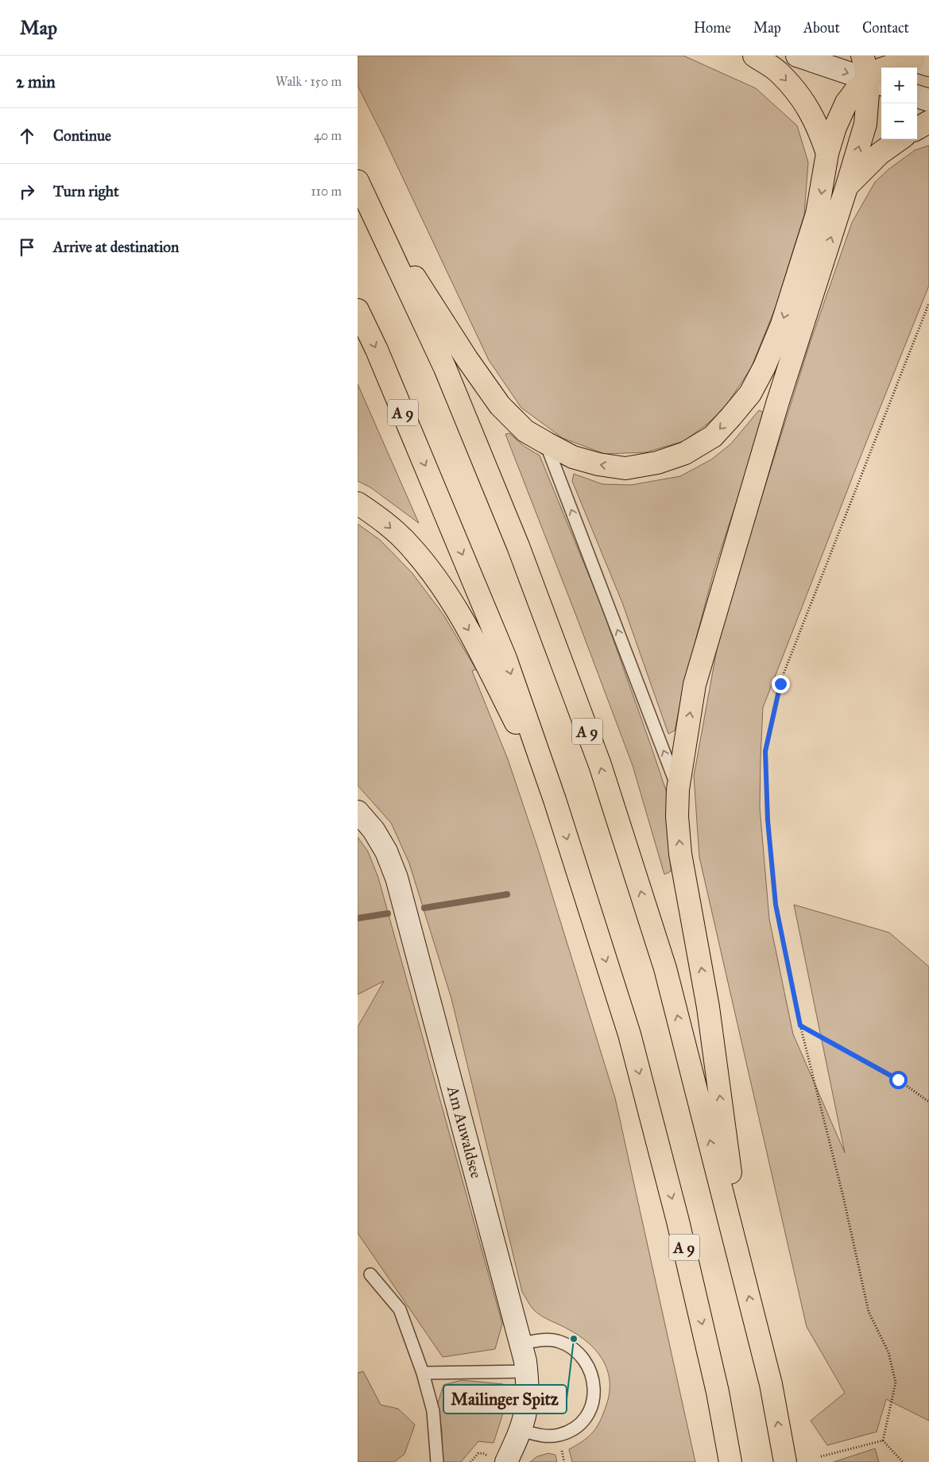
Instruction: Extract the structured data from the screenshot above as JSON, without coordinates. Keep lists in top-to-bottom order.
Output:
{
  "streets": {
    "highway": ["A 9"],
    "street": ["Am Auwaldsee"]
  },
  "places": ["Mailinger Spitz"],
  "page": {
    "header": "Map",
    "nav": [
      "Home",
      "Map",
      "About",
      "Contact"
    ],
    "heading": ["2 min", "Walk · 150 m"],
    "map_buttons": ["+", "−"],
    "list": [
      ["Continue", "40 m"],
      ["Turn right", "110 m"],
      "Arrive at destination"
    ]
  }
}
